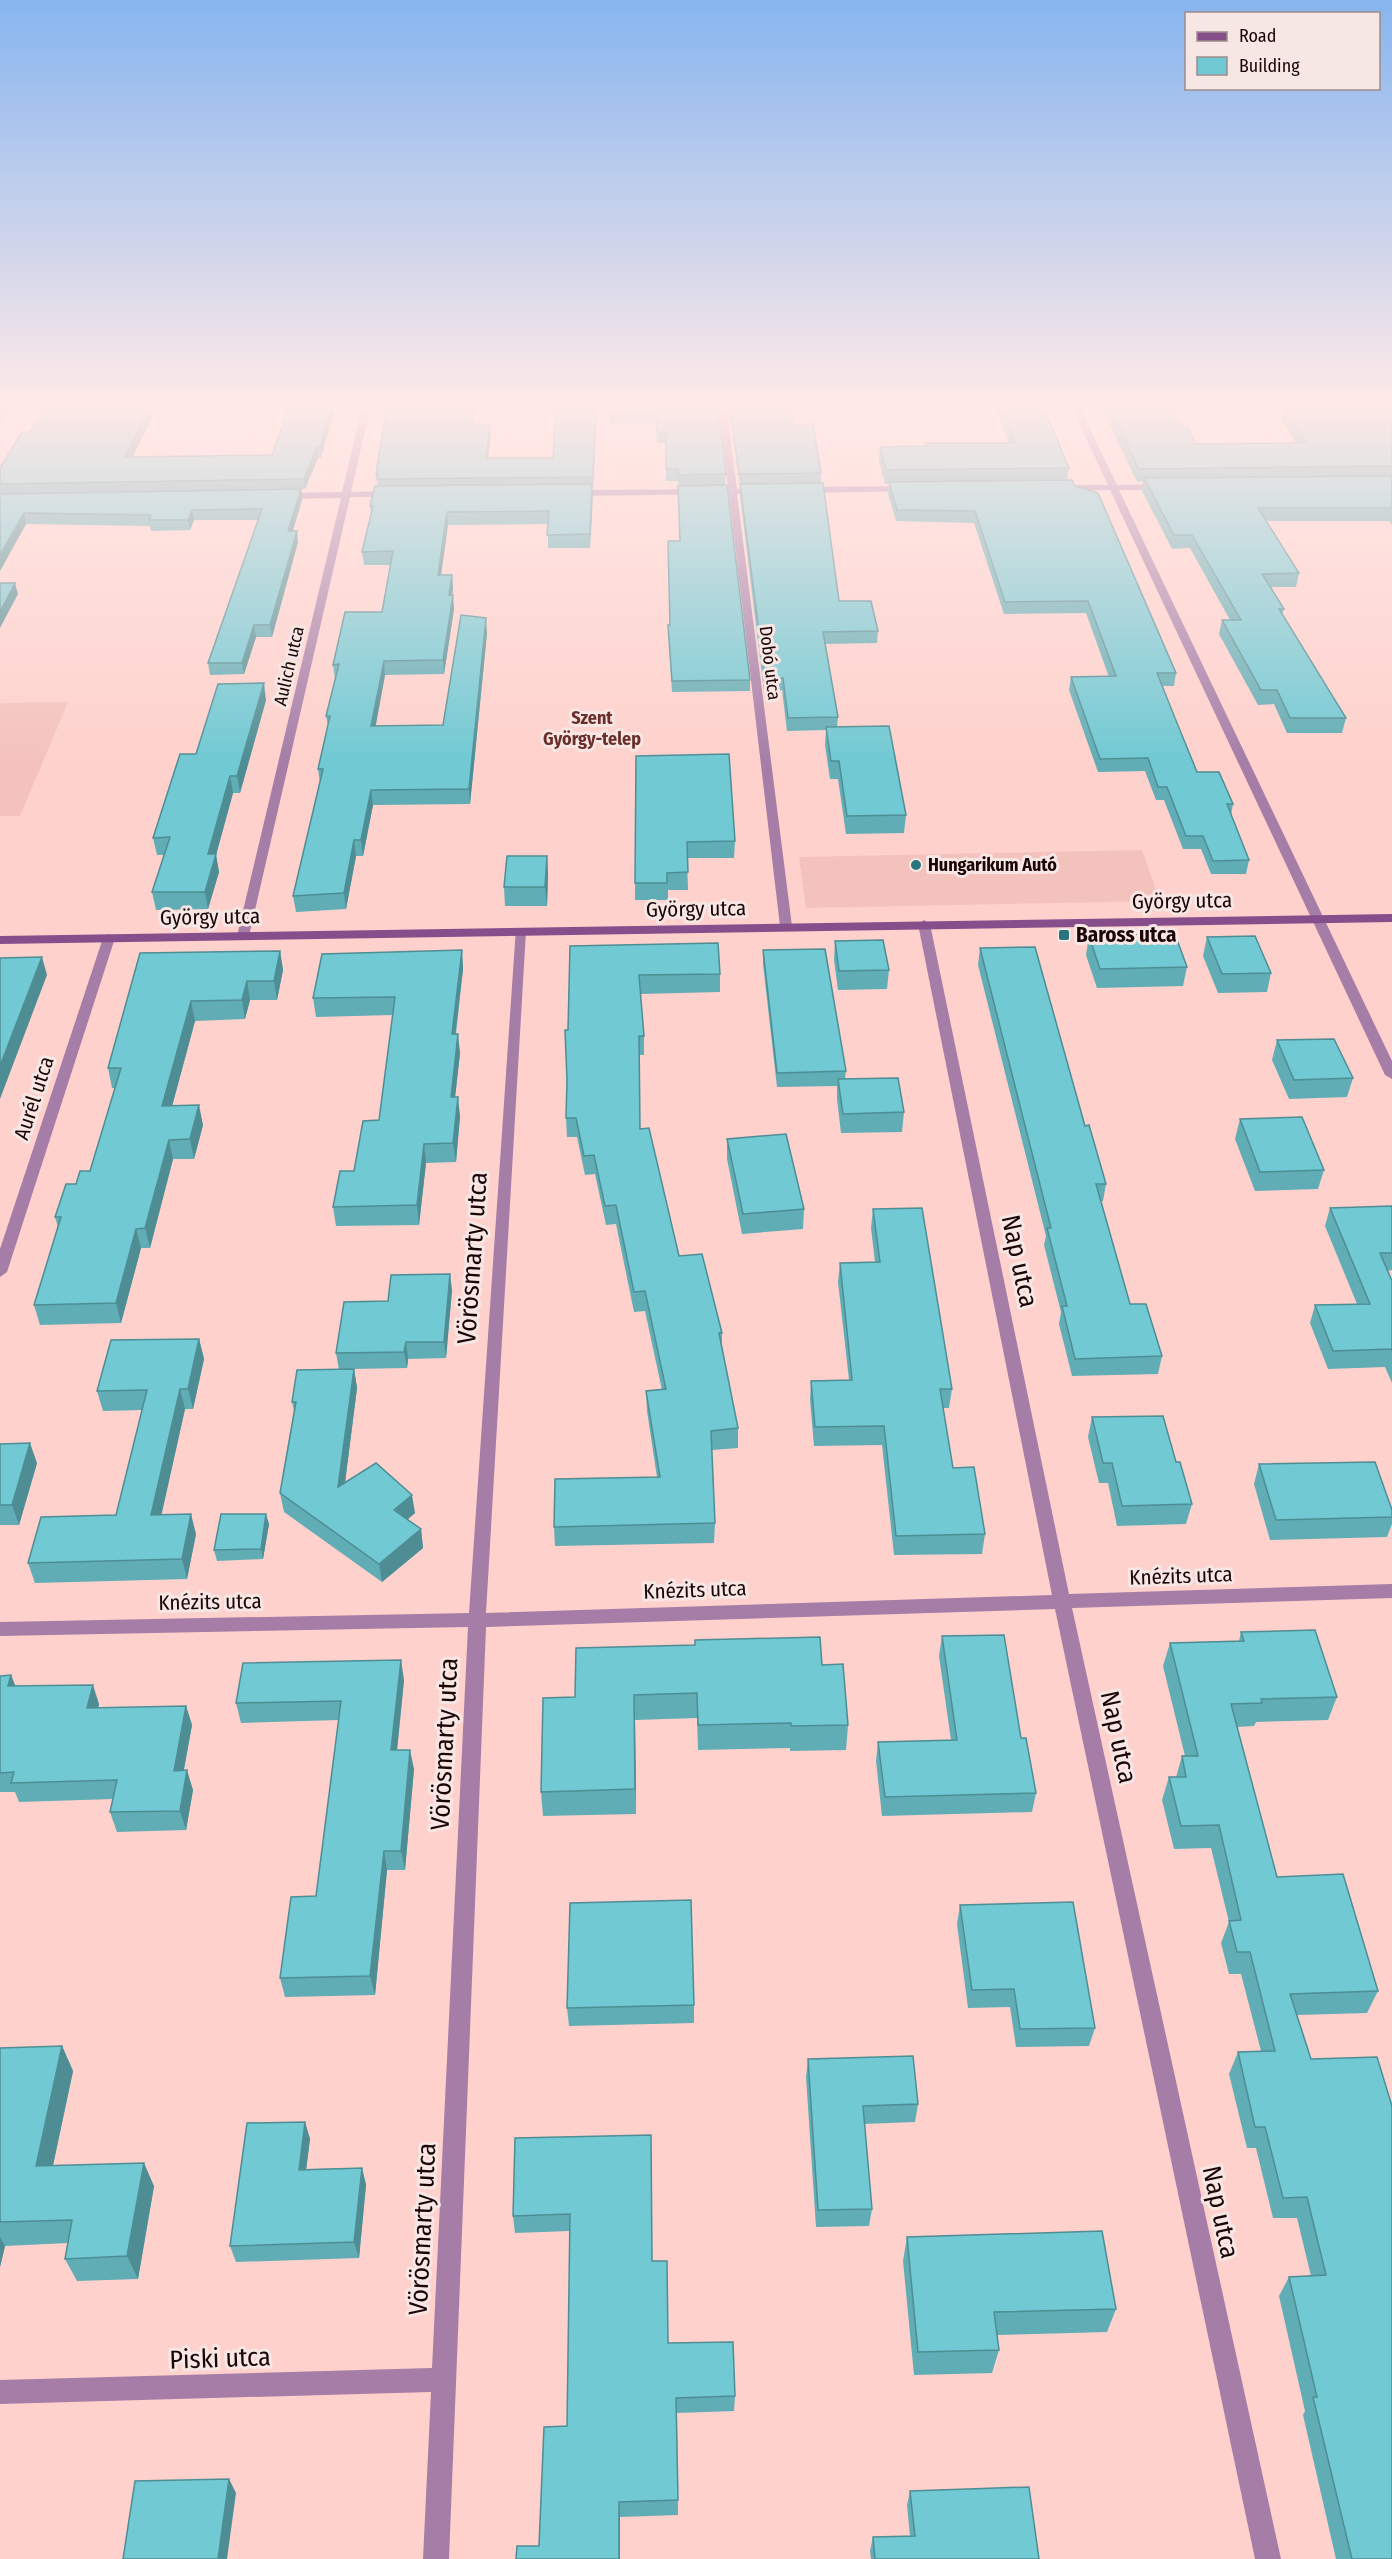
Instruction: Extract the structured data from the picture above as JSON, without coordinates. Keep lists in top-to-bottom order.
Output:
{
  "streets": {
    "street": [
      "Dobó utca",
      "Aulich utca",
      "György utca",
      "Aurél utca",
      "Vörösmarty utca",
      "Nap utca",
      "Knézits utca",
      "Piski utca"
    ]
  },
  "crossings": [
    ["Dobó utca", "György utca"],
    ["Aulich utca", "György utca"],
    ["György utca", "Aurél utca"],
    ["György utca", "Vörösmarty utca"],
    ["György utca", "Nap utca"],
    ["Vörösmarty utca", "Knézits utca"],
    ["Vörösmarty utca", "Piski utca"],
    ["Nap utca", "Knézits utca"]
  ],
  "districts": ["Szent György-telep"],
  "places": {
    "other": ["Hungarikum Autó"],
    "transit": ["Baross utca"]
  },
  "legend": ["Road", "Building"]
}
